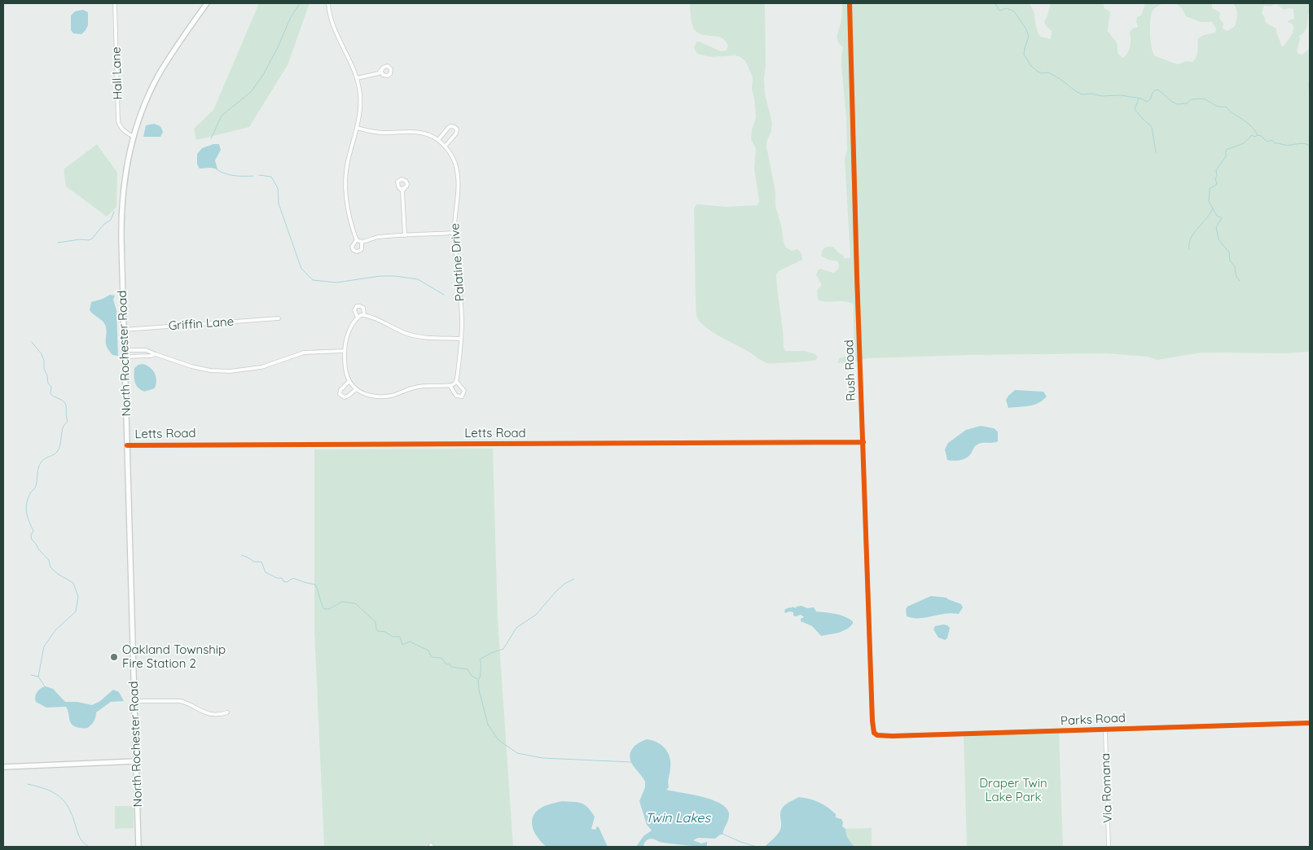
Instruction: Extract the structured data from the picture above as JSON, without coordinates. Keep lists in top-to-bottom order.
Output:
{
  "streets": {
    "main road": ["North Rochester Road"],
    "street": [
      "Hall Lane",
      "Palatine Drive",
      "Griffin Lane",
      "Rush Road",
      "Letts Road",
      "Parks Road",
      "Via Romana"
    ]
  },
  "crossings": [
    ["Hall Lane", "North Rochester Road"],
    ["Griffin Lane", "North Rochester Road"],
    ["North Rochester Road", "Letts Road"],
    ["Rush Road", "Letts Road"],
    ["Rush Road", "Parks Road"],
    ["Parks Road", "Via Romana"]
  ],
  "water": ["Twin Lakes"],
  "parks": ["Draper Twin Lake Park"],
  "places": ["Oakland Township Fire Station 2"]
}
